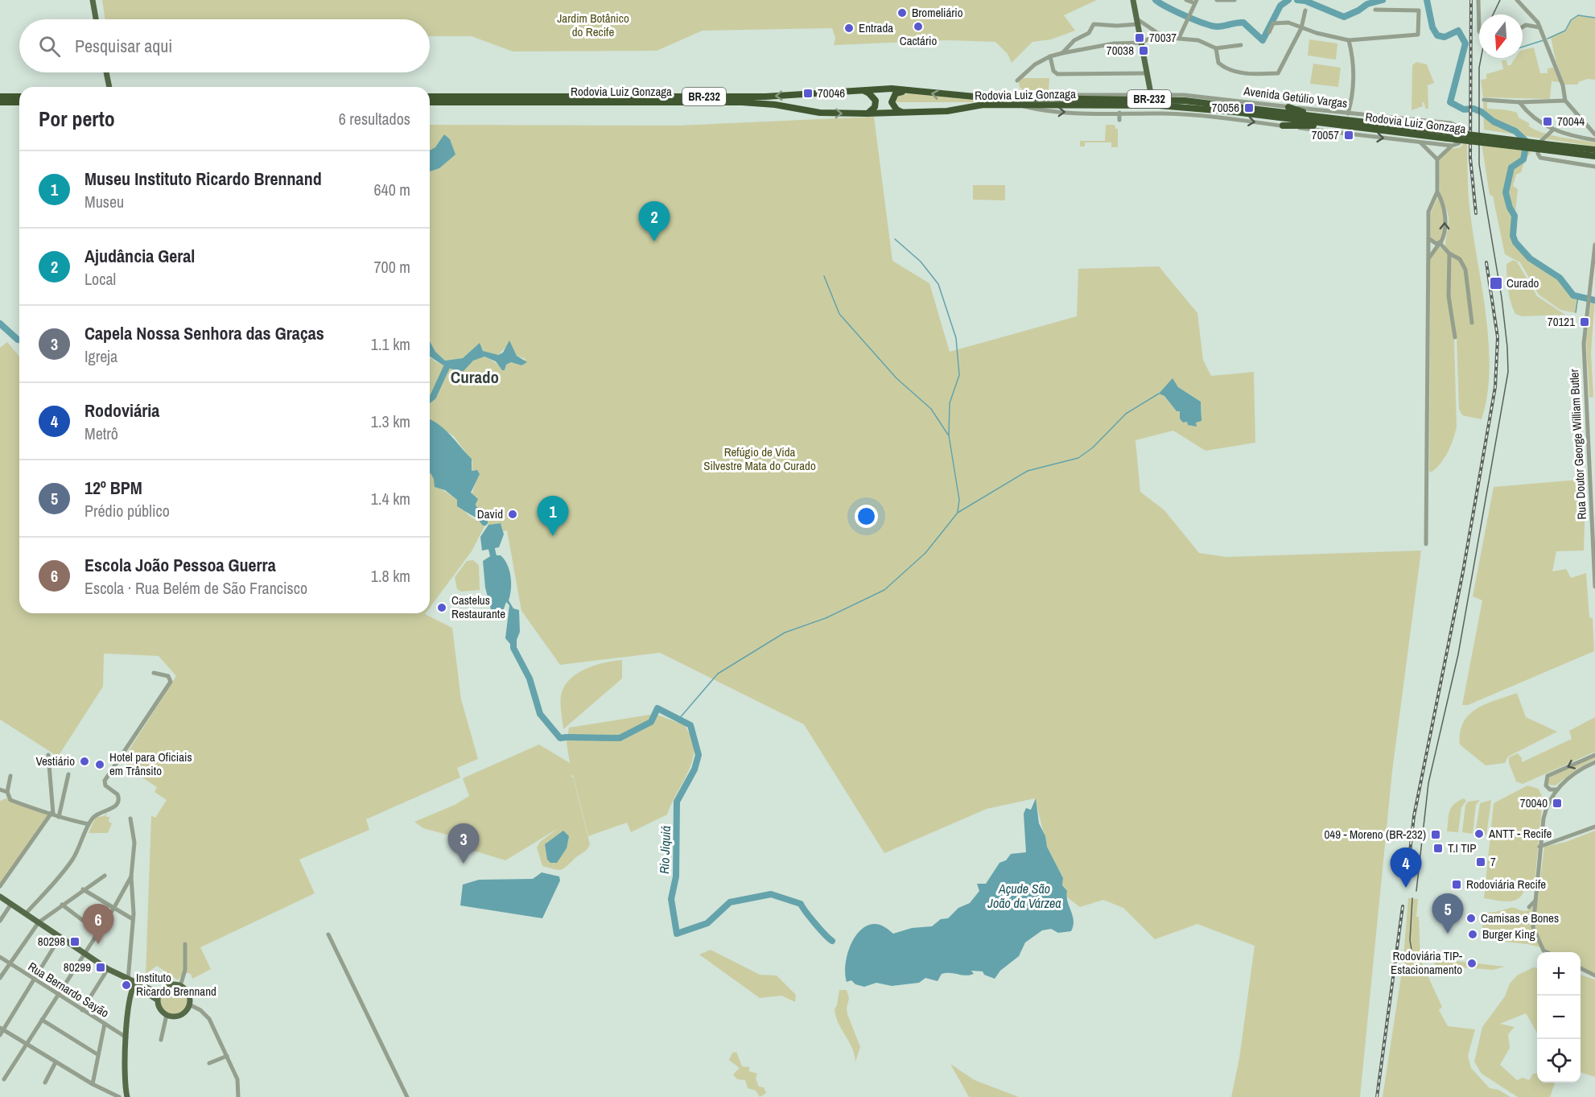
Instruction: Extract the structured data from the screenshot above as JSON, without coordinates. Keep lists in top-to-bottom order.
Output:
{
  "streets": {
    "highway": ["Rodovia Luiz Gonzaga", "BR-232"],
    "street": ["Avenida Getúlio Vargas", "Rua Doutor George William Butler", "Rua Bernardo Sayão"]
  },
  "crossings": [
    ["Rodovia Luiz Gonzaga", "Avenida Getúlio Vargas"]
  ],
  "districts": ["Curado"],
  "water": ["Rio Jiquiá", "Açude São João da Várzea"],
  "parks": ["Jardim Botânico do Recife", "Refúgio de Vida Silvestre Mata do Curado"],
  "places": {
    "other": [
      "Bromeliário",
      "Cactário",
      "Entrada",
      "David",
      "Castelus Restaurante",
      "Vestiário",
      "Hotel para Oficiais em Trânsito",
      "ANTT - Recife",
      "Camisas e Bones",
      "Burger King",
      "Rodoviária TIP- Estacionamento",
      "Instituto Ricardo Brennand"
    ],
    "transit": [
      "70037",
      "70038",
      "70046",
      "70056",
      "70044",
      "70057",
      "Curado",
      "70121",
      "70040",
      "049 - Moreno (BR-232)",
      "T.I TIP",
      "7",
      "Rodoviária Recife",
      "80298",
      "80299"
    ]
  },
  "north": "bottom",
  "page": {
    "search": "Pesquisar aqui",
    "heading": ["Por perto", "6 resultados"],
    "list": [
      {
        "mark": "1",
        "name": "Museu Instituto Ricardo Brennand",
        "note": "Museu",
        "value": "640 m"
      },
      {
        "mark": "2",
        "name": "Ajudância Geral",
        "note": "Local",
        "value": "700 m"
      },
      {
        "mark": "3",
        "name": "Capela Nossa Senhora das Graças",
        "note": "Igreja",
        "value": "1.1 km"
      },
      {
        "mark": "4",
        "name": "Rodoviária",
        "note": "Metrô",
        "value": "1.3 km"
      },
      {
        "mark": "5",
        "name": "12º BPM",
        "note": "Prédio público",
        "value": "1.4 km"
      },
      {
        "mark": "6",
        "name": "Escola João Pessoa Guerra",
        "note": "Escola · Rua Belém de São Francisco",
        "value": "1.8 km"
      }
    ],
    "pins": [
      "2",
      "1",
      "3",
      "4",
      "5",
      "6"
    ],
    "map_buttons": ["+", "−"]
  }
}
